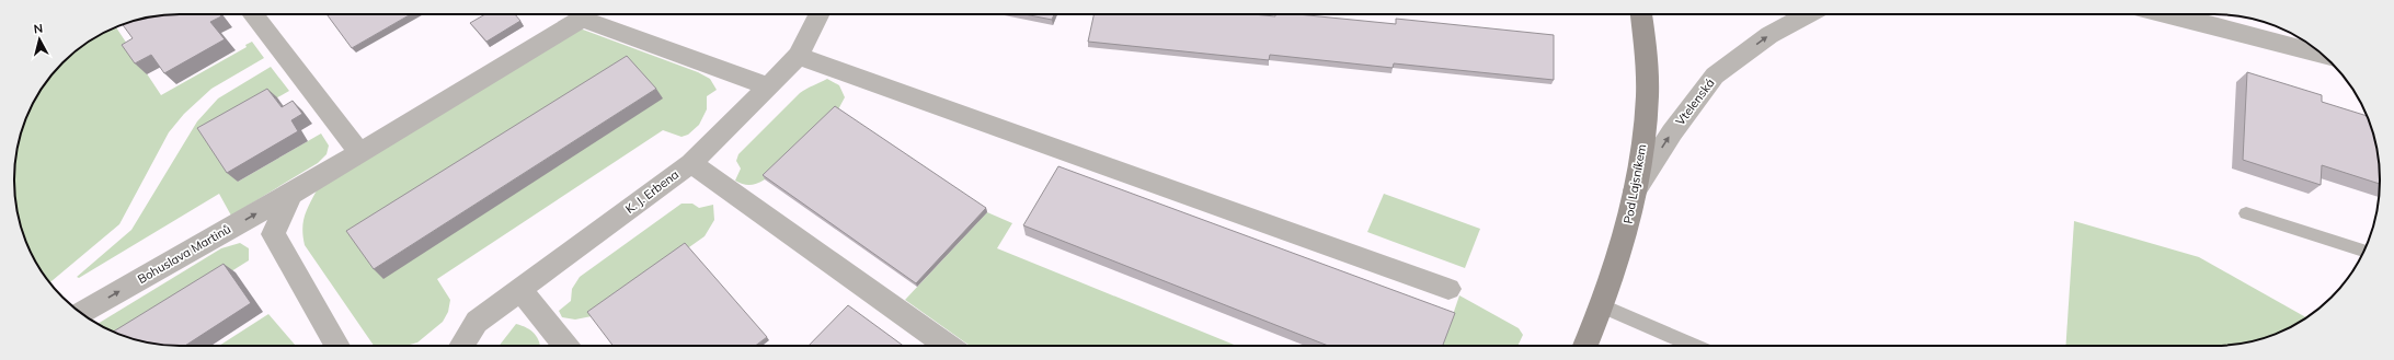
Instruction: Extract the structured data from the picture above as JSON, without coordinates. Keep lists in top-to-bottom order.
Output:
{
  "streets": {
    "street": [
      "Vtelenská",
      "Pod Lajsníkem",
      "K. J. Erbena",
      "Bohuslava Martinů"
    ]
  },
  "crossings": [
    ["Vtelenská", "Pod Lajsníkem"],
    ["K. J. Erbena", "Bohuslava Martinů"]
  ],
  "one_way": ["Vtelenská"],
  "north": "top"
}
